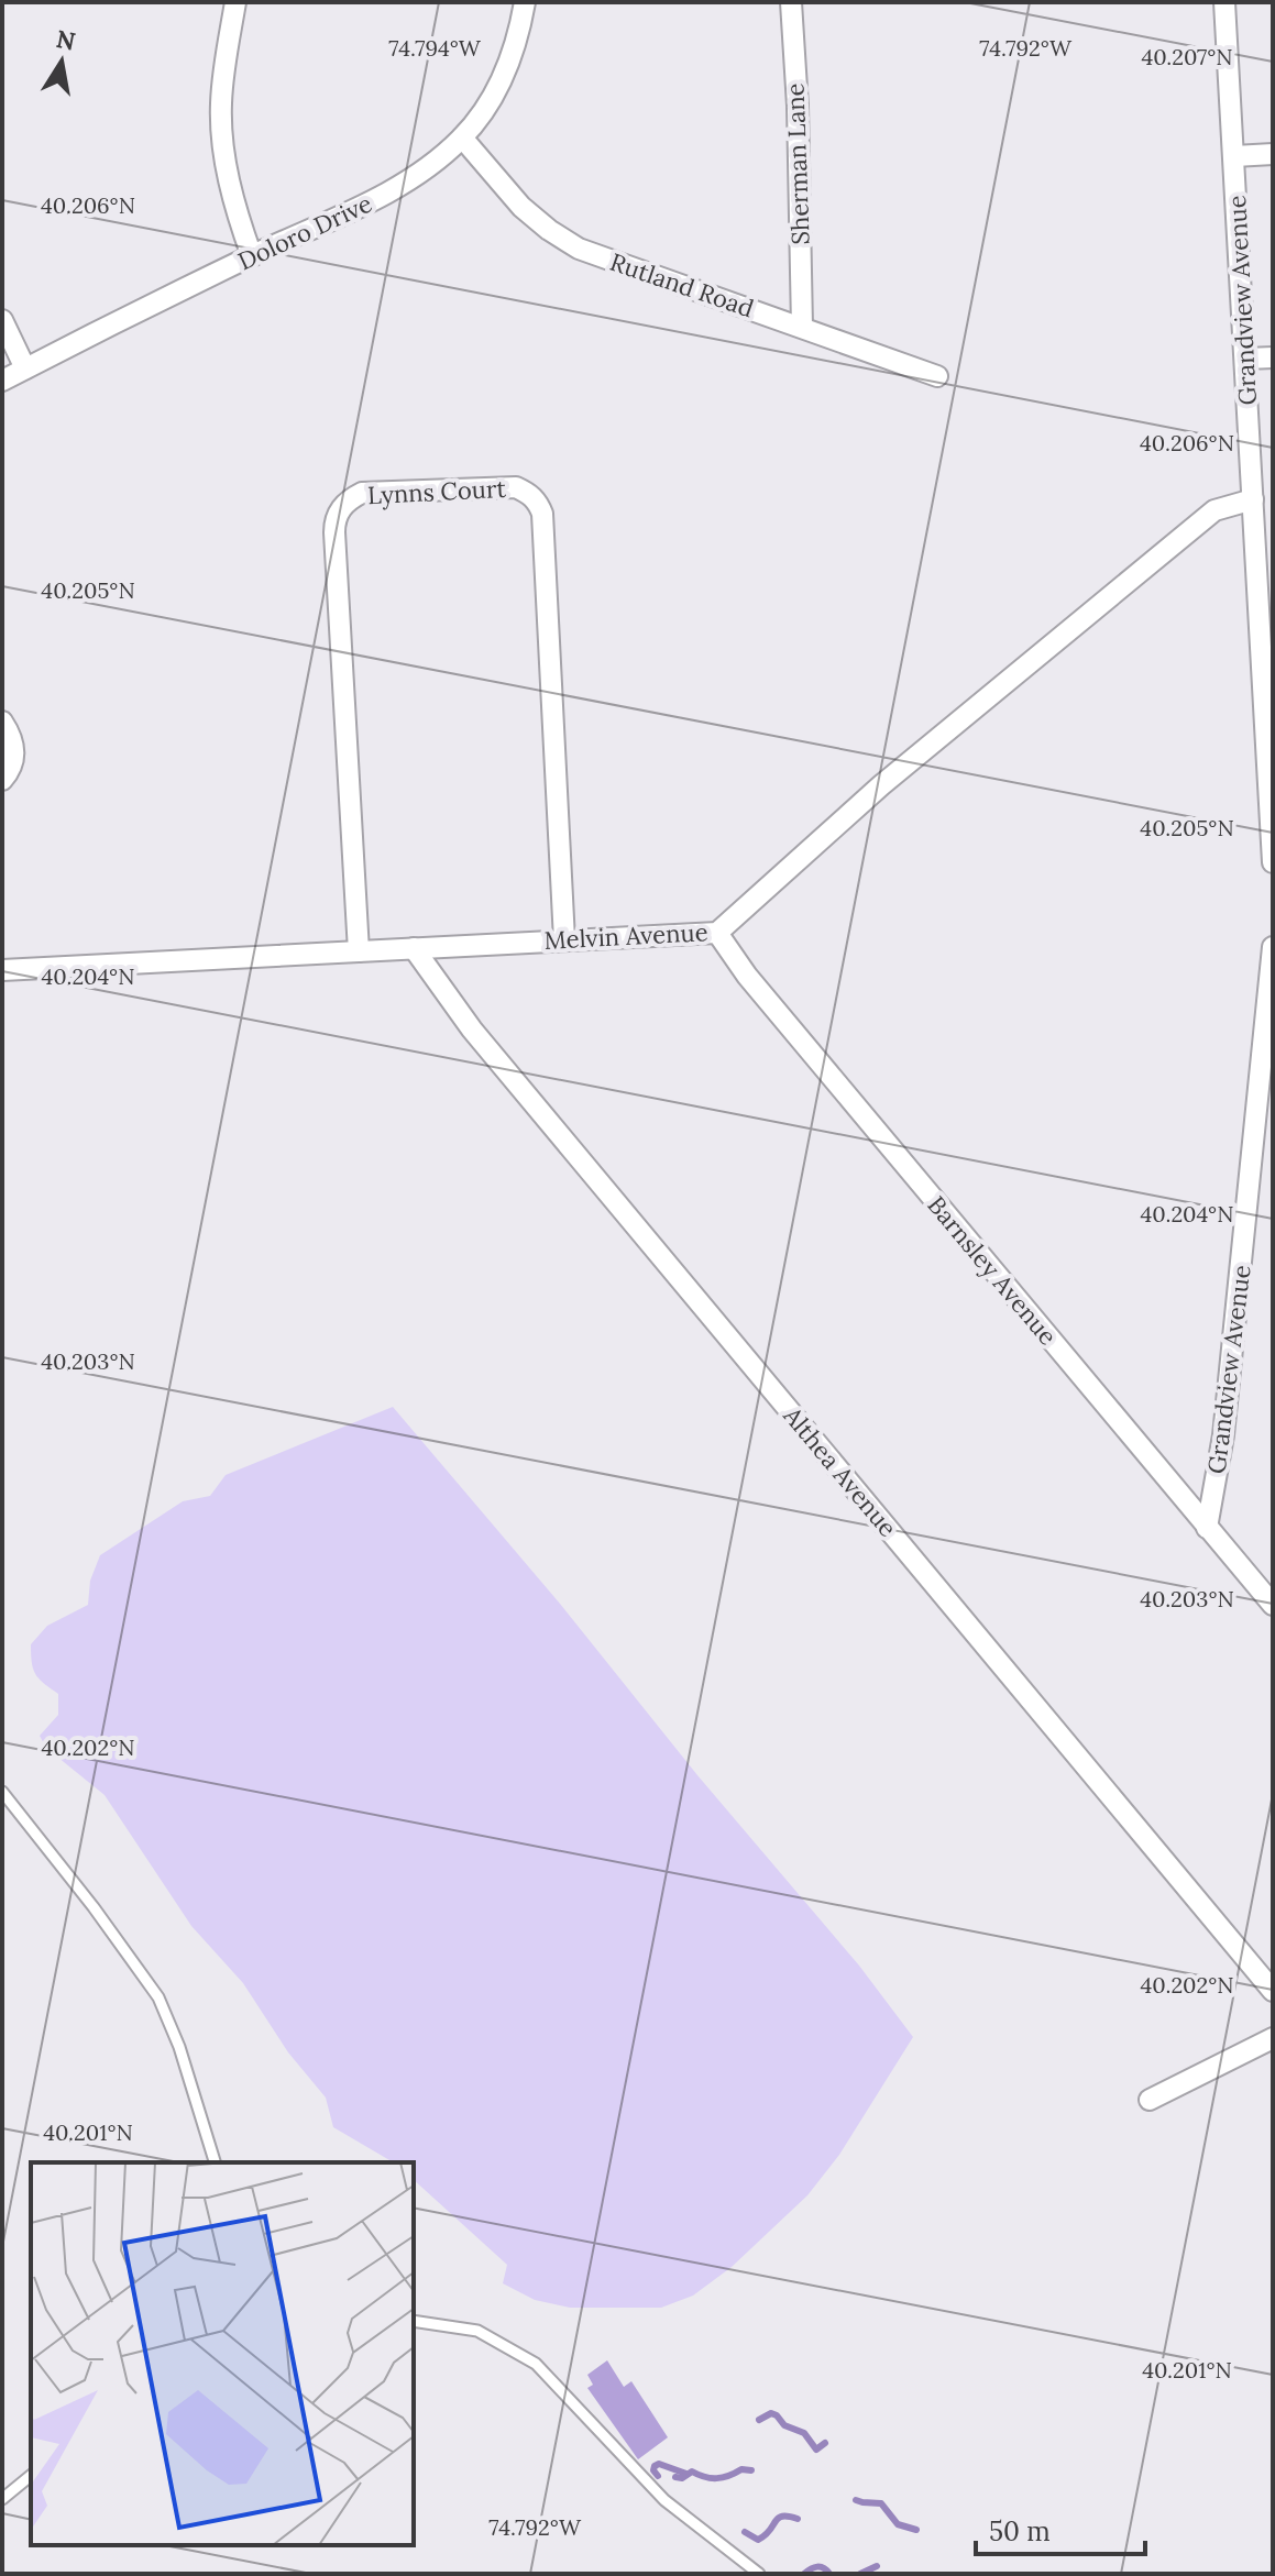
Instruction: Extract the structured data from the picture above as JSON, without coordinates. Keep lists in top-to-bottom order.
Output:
{
  "streets": {
    "street": [
      "Sherman Lane",
      "Doloro Drive",
      "Rutland Road",
      "Grandview Avenue",
      "Lynns Court",
      "Melvin Avenue",
      "Barnsley Avenue",
      "Althea Avenue"
    ]
  },
  "crossings": [
    ["Sherman Lane", "Rutland Road"],
    ["Doloro Drive", "Rutland Road"],
    ["Grandview Avenue", "Melvin Avenue"],
    ["Grandview Avenue", "Barnsley Avenue"],
    ["Lynns Court", "Melvin Avenue"],
    ["Melvin Avenue", "Barnsley Avenue"],
    ["Melvin Avenue", "Althea Avenue"]
  ],
  "scale_bar": "50 m",
  "north": "top",
  "coordinates": [
    "74.794°W",
    "74.792°W",
    "40.207°N",
    "40.206°N",
    "40.205°N",
    "40.204°N",
    "40.203°N",
    "40.202°N",
    "40.201°N"
  ]
}
